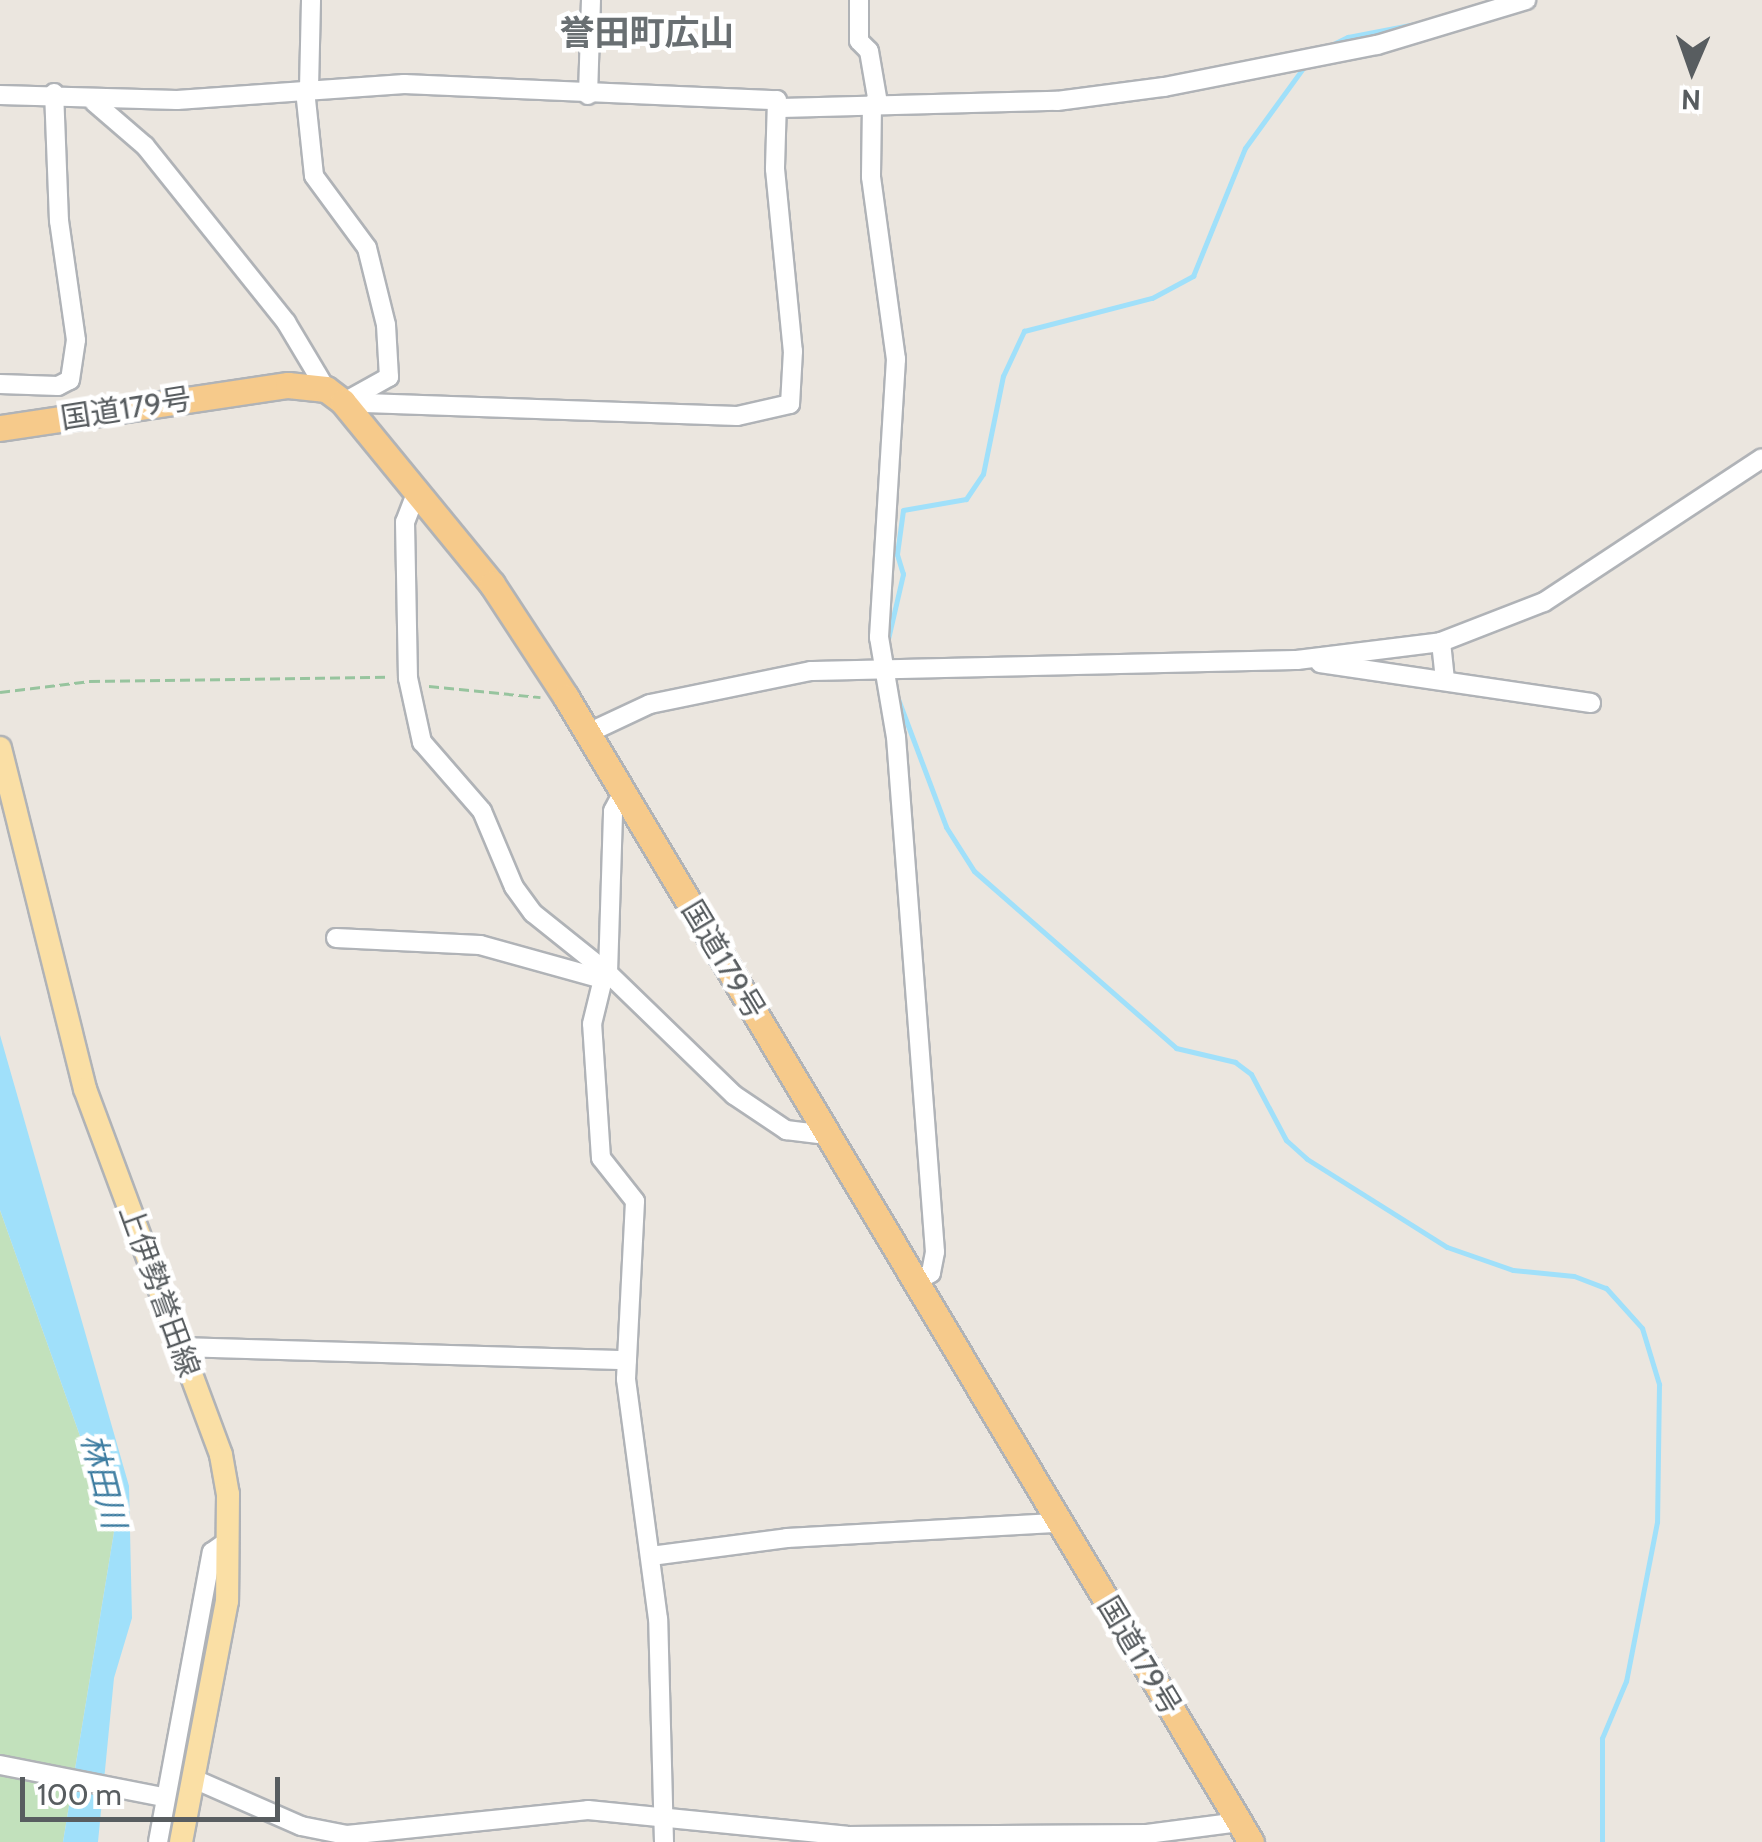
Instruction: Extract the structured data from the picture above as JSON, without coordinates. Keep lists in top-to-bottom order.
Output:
{
  "streets": {
    "highway": ["国道179号"],
    "main road": ["上伊勢誉田線"]
  },
  "districts": ["誉田町広山"],
  "water": ["林田川"],
  "scale_bar": "100 m",
  "north": "bottom"
}
